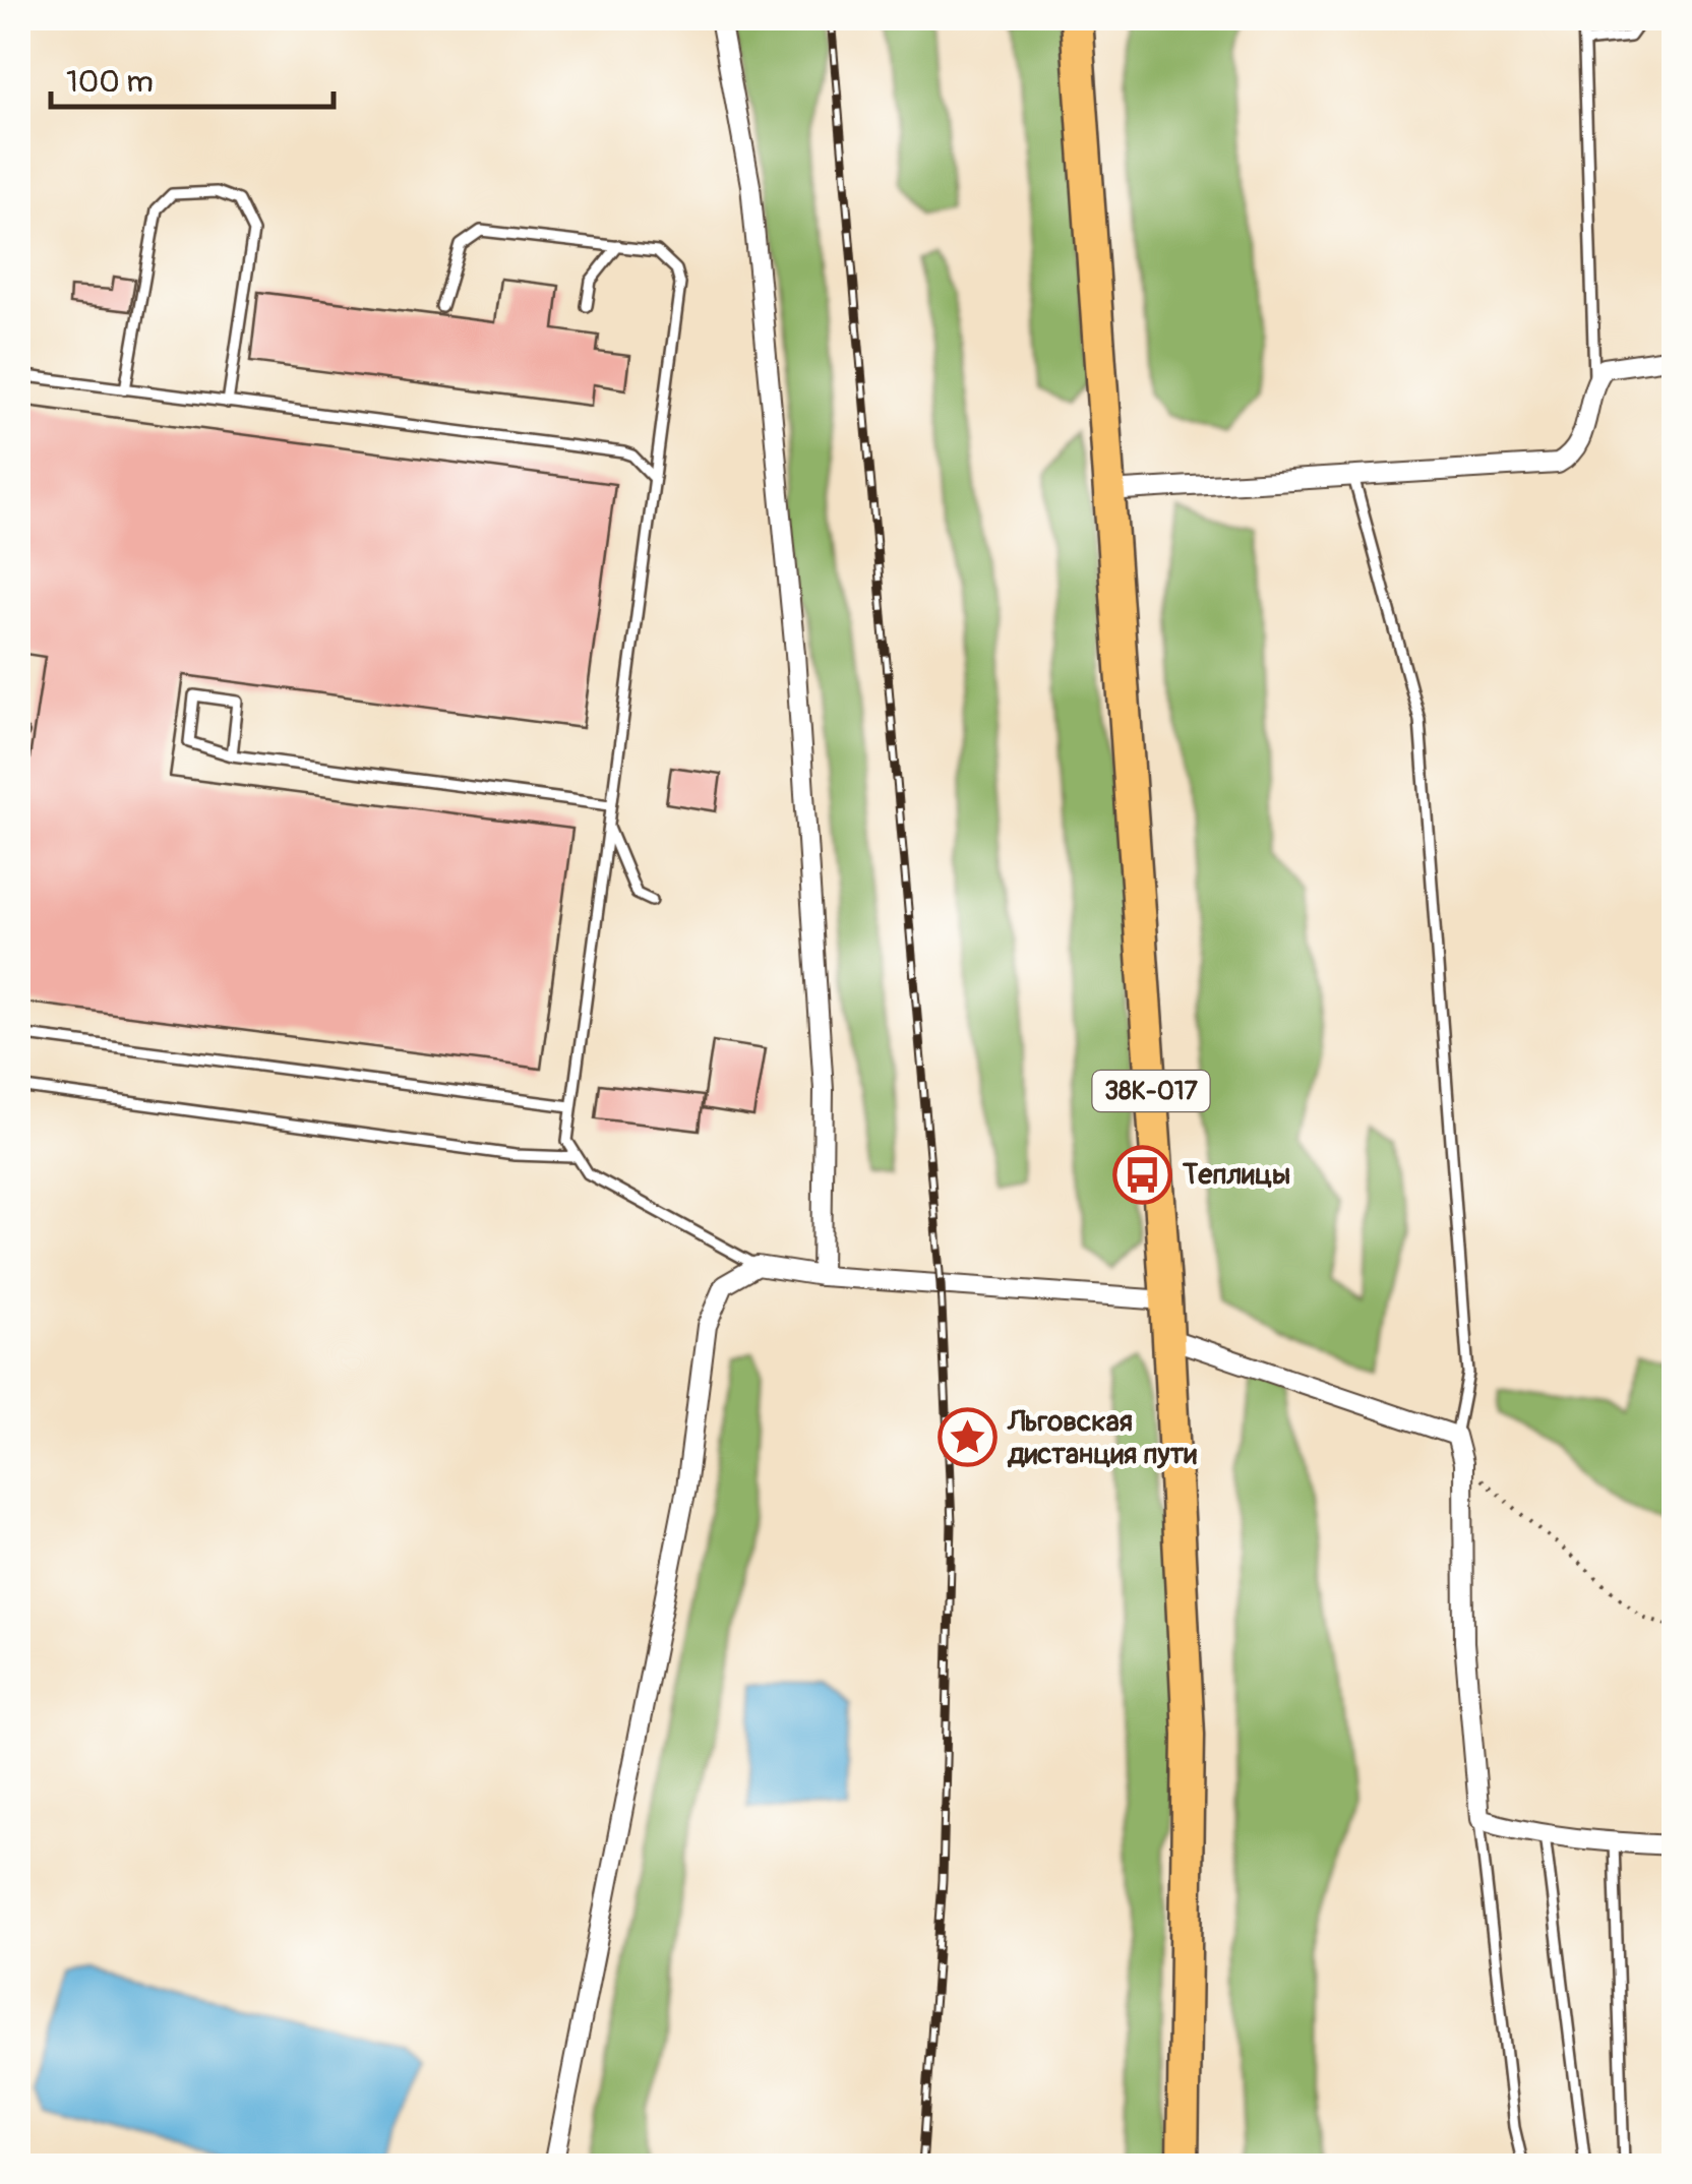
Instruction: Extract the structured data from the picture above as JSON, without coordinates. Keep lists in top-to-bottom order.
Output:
{
  "streets": {
    "main road": ["38К-017"]
  },
  "places": {
    "bus stop": ["Теплицы"],
    "place": ["Льговская дистанция пути"]
  },
  "scale_bar": "100 m"
}
